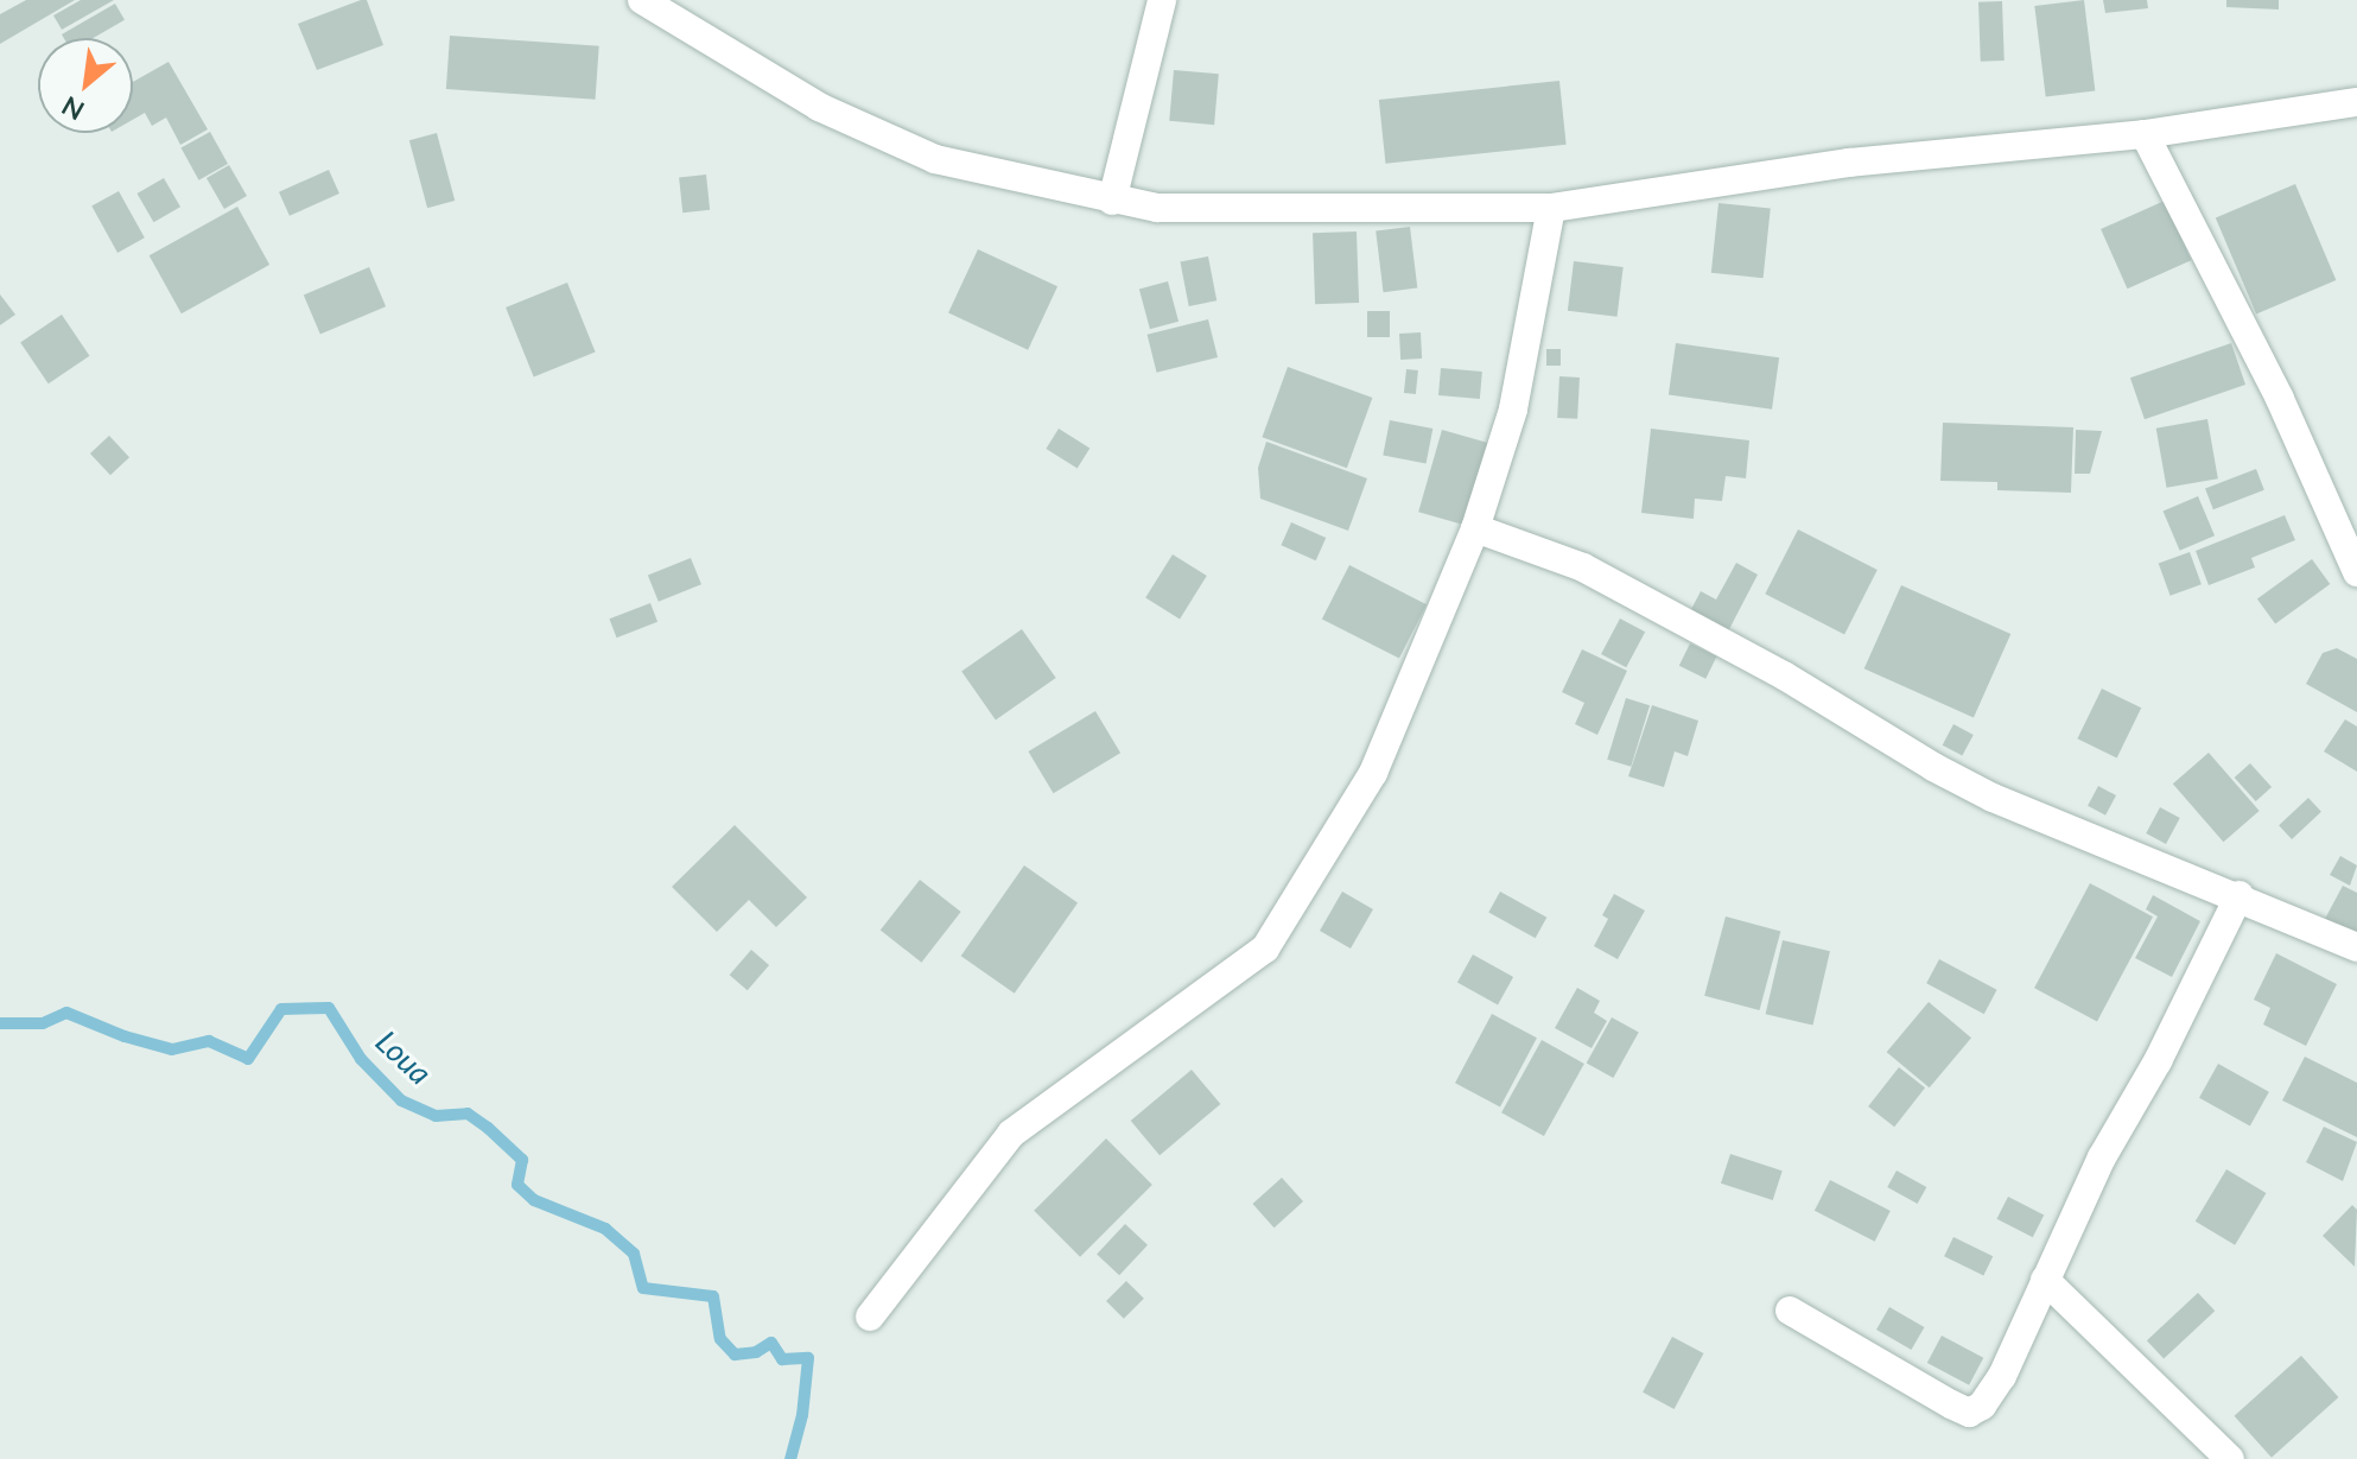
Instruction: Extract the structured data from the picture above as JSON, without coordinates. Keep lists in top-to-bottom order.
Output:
{
  "water": ["Loua"],
  "north": "bottom left"
}
